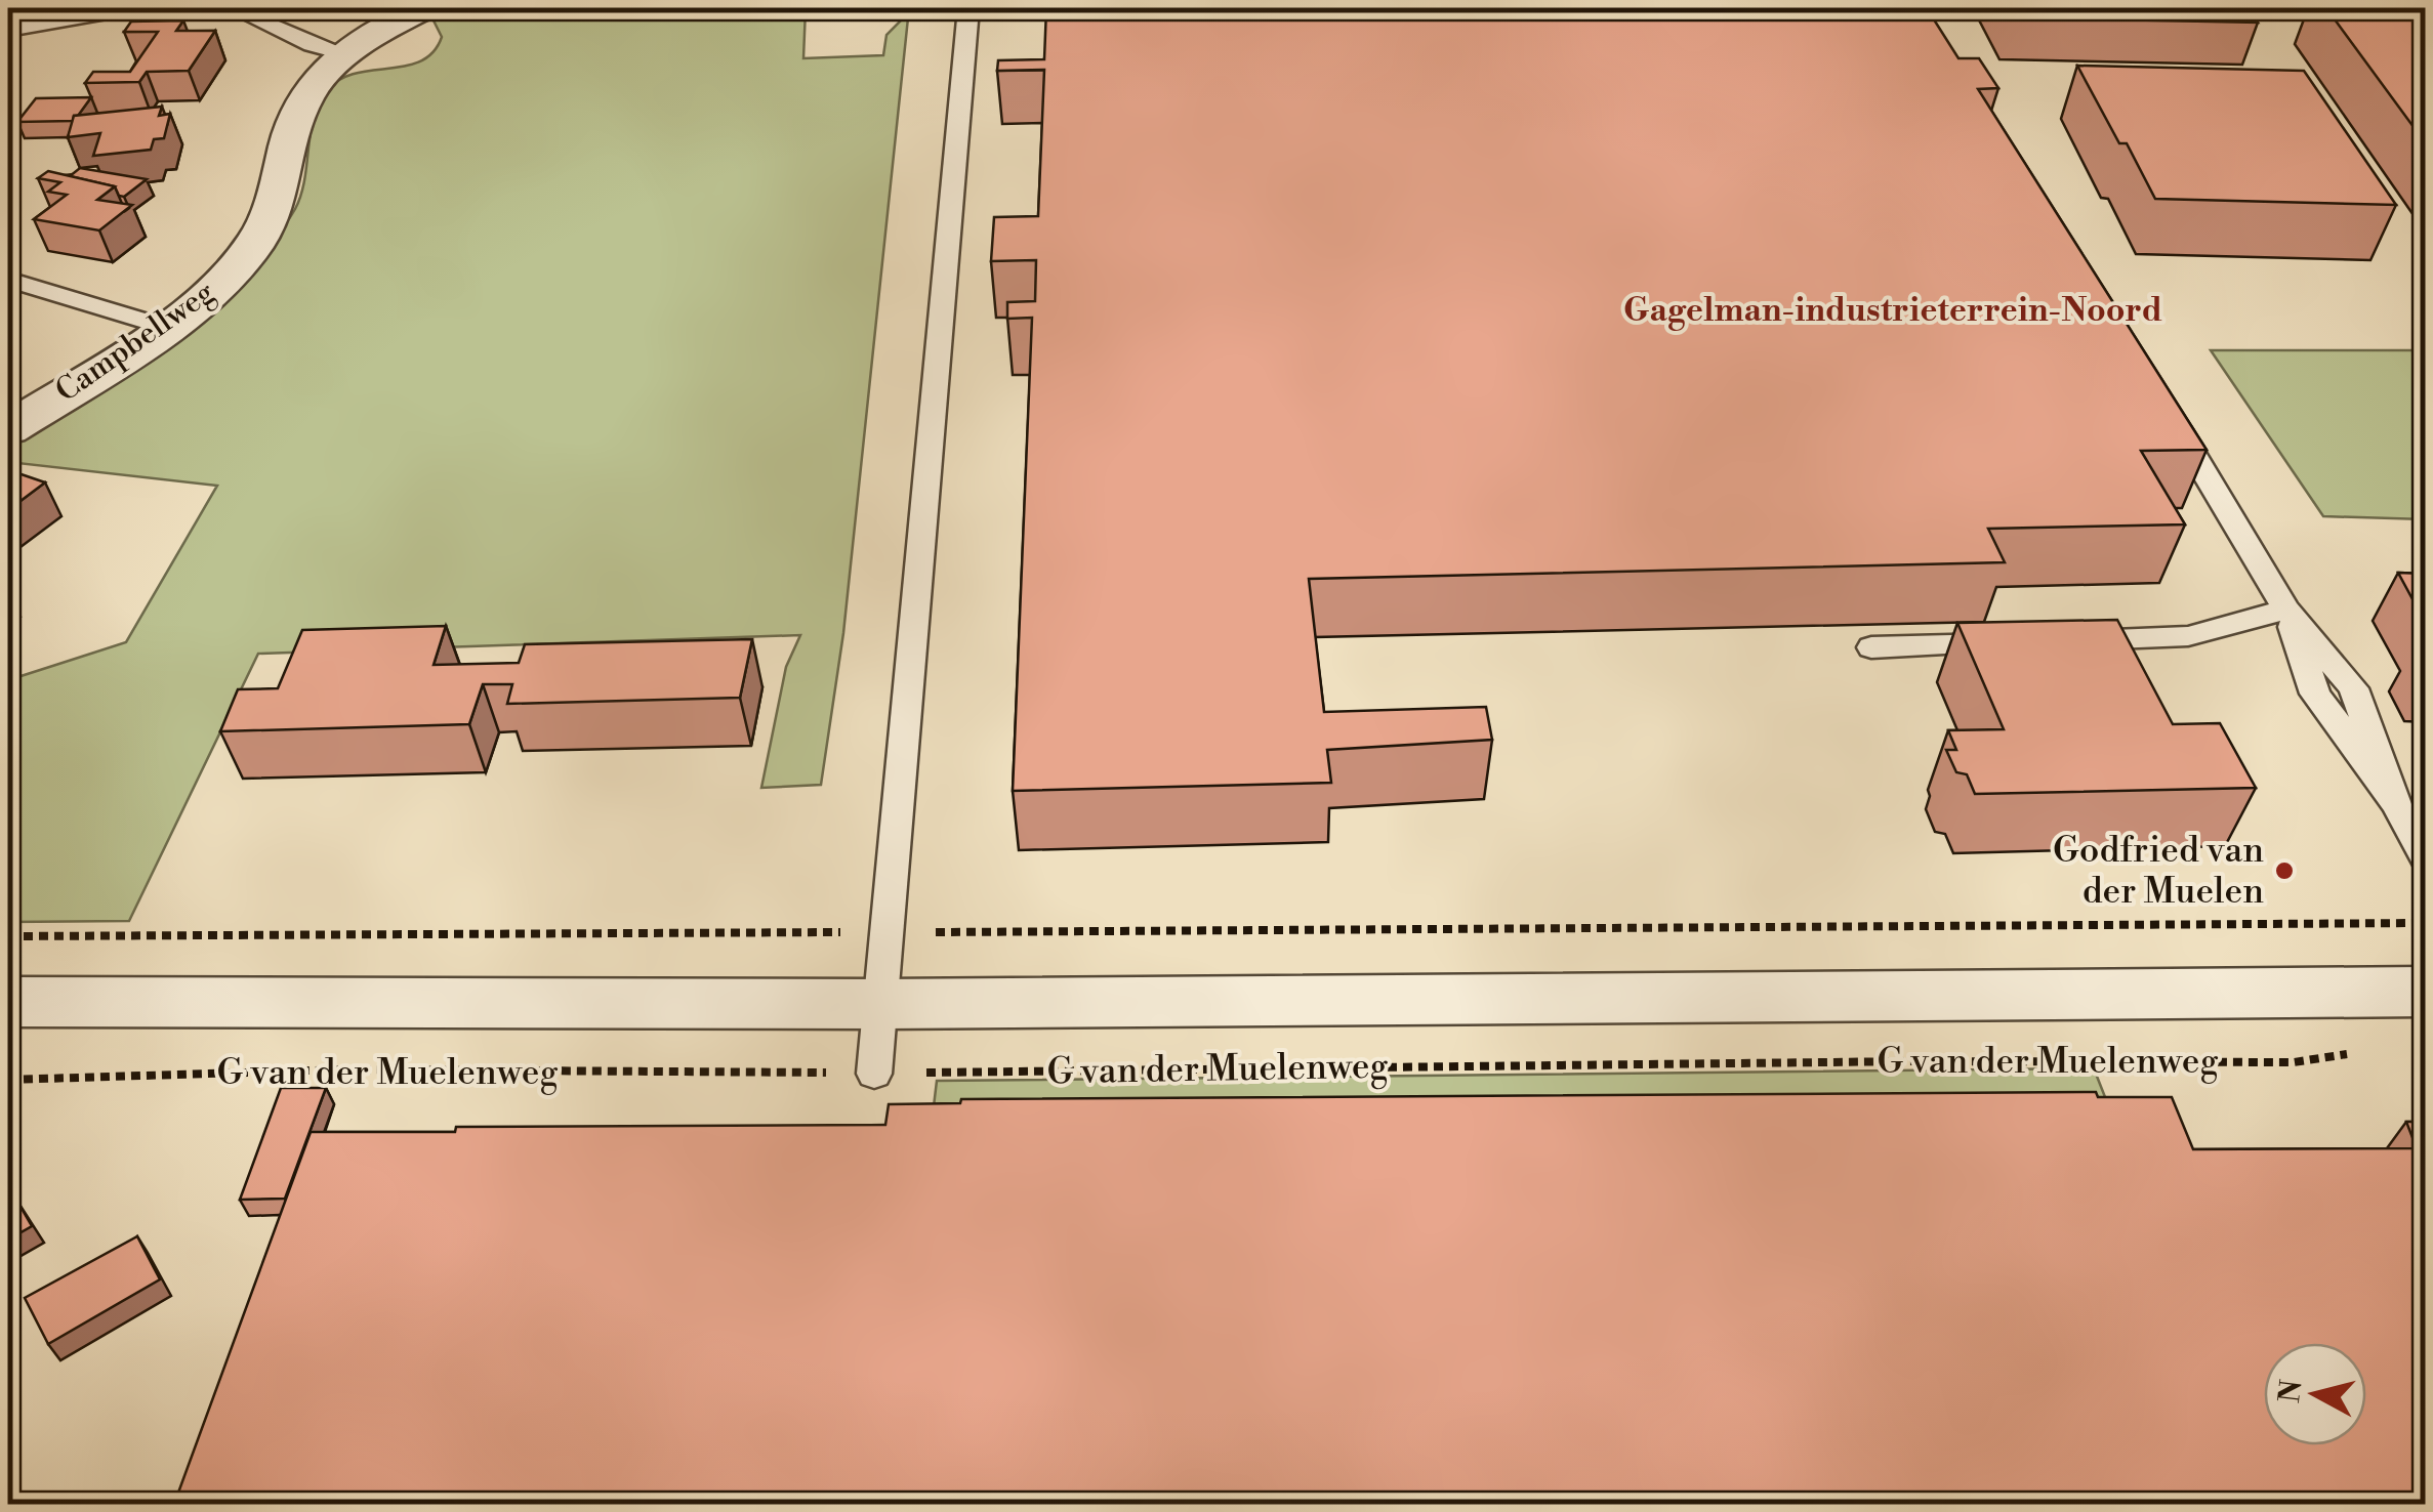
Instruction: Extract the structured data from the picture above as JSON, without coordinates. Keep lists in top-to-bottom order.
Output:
{
  "streets": {
    "street": ["Campbellweg", "G van der Muelenweg"]
  },
  "districts": ["Gagelman-industrieterrein-Noord"],
  "places": ["Godfried van der Muelen"],
  "north": "left"
}
